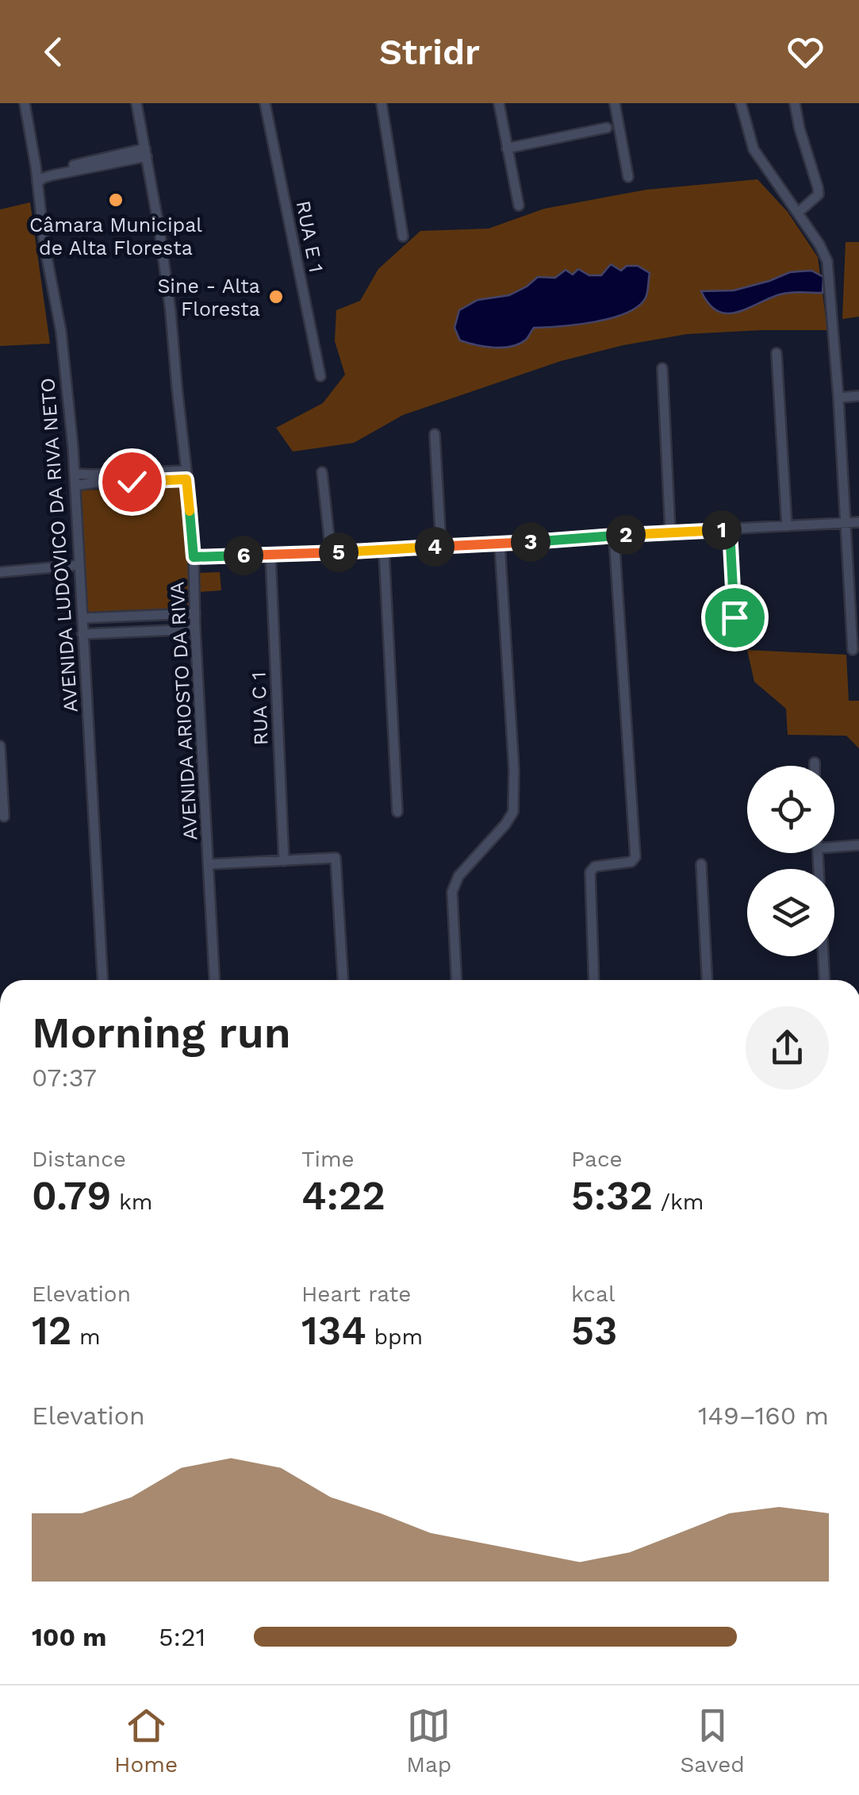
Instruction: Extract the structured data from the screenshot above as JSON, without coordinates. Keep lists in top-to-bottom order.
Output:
{
  "streets": {
    "street": [
      "RUA E 1",
      "AVENIDA LUDOVICO DA RIVA NETO",
      "RUA C 1",
      "AVENIDA ARIOSTO DA RIVA"
    ]
  },
  "places": ["Câmara Municipal de Alta Floresta", "Sine - Alta Floresta"],
  "page": {
    "header": "Stridr",
    "pins": [
      "1",
      "2",
      "3",
      "4",
      "5",
      "6"
    ],
    "heading": ["Morning run", "07:37"],
    "stats": [
      ["Distance", "0.79 km"],
      ["Time", "4:22"],
      ["Pace", "5:32 /km"],
      ["Elevation", "12 m"],
      ["Heart rate", "134 bpm"],
      ["kcal", "53"]
    ],
    "chart": ["Elevation", "149–160 m"],
    "list": [
      {
        "name": "100 m",
        "note": "5:21"
      }
    ],
    "tabs": ["Home", "Map", "Saved"]
  }
}
